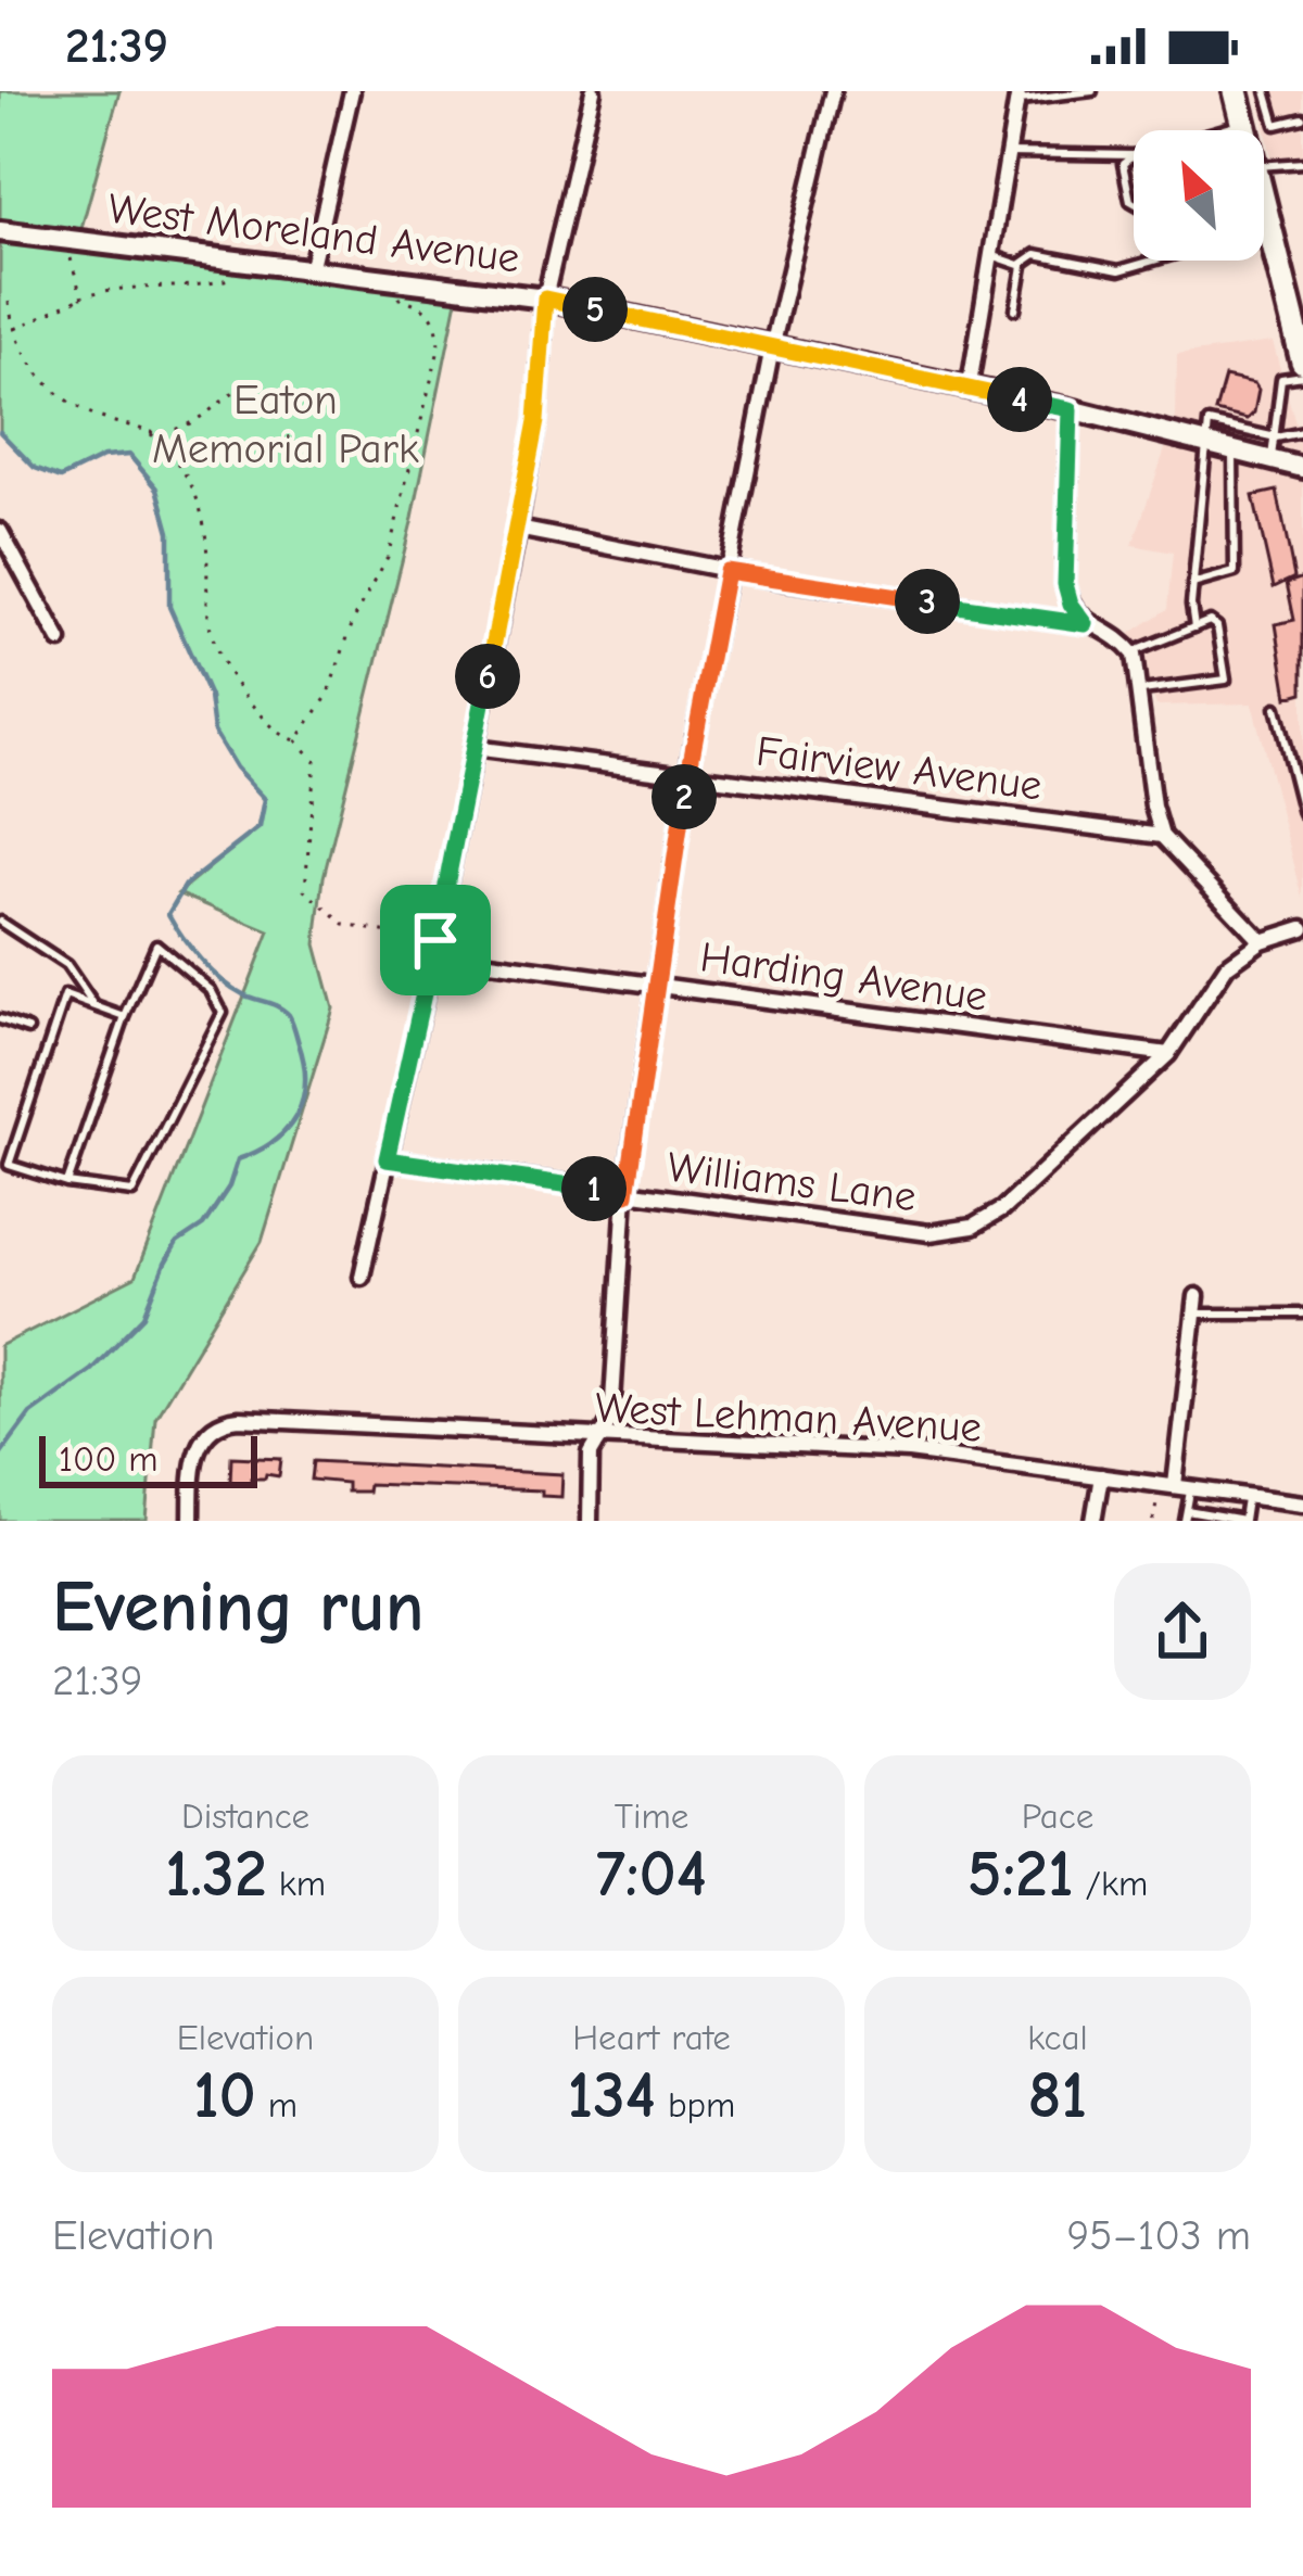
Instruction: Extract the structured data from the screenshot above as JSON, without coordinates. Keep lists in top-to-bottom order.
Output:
{
  "streets": {
    "street": [
      "West Moreland Avenue",
      "Fairview Avenue",
      "Harding Avenue",
      "Williams Lane",
      "West Lehman Avenue"
    ]
  },
  "crossings": [
    ["Harding Avenue", "Williams Lane"]
  ],
  "parks": ["Eaton Memorial Park"],
  "scale_bar": "100 m",
  "north": "top left",
  "page": {
    "status": "21:39",
    "pins": [
      "5",
      "4",
      "3",
      "6",
      "2",
      "1"
    ],
    "scale": "100 m",
    "heading": ["Evening run", "21:39"],
    "stats": [
      ["Distance", "1.32 km"],
      ["Time", "7:04"],
      ["Pace", "5:21 /km"],
      ["Elevation", "10 m"],
      ["Heart rate", "134 bpm"],
      ["kcal", "81"]
    ],
    "chart": ["Elevation", "95–103 m"]
  }
}
